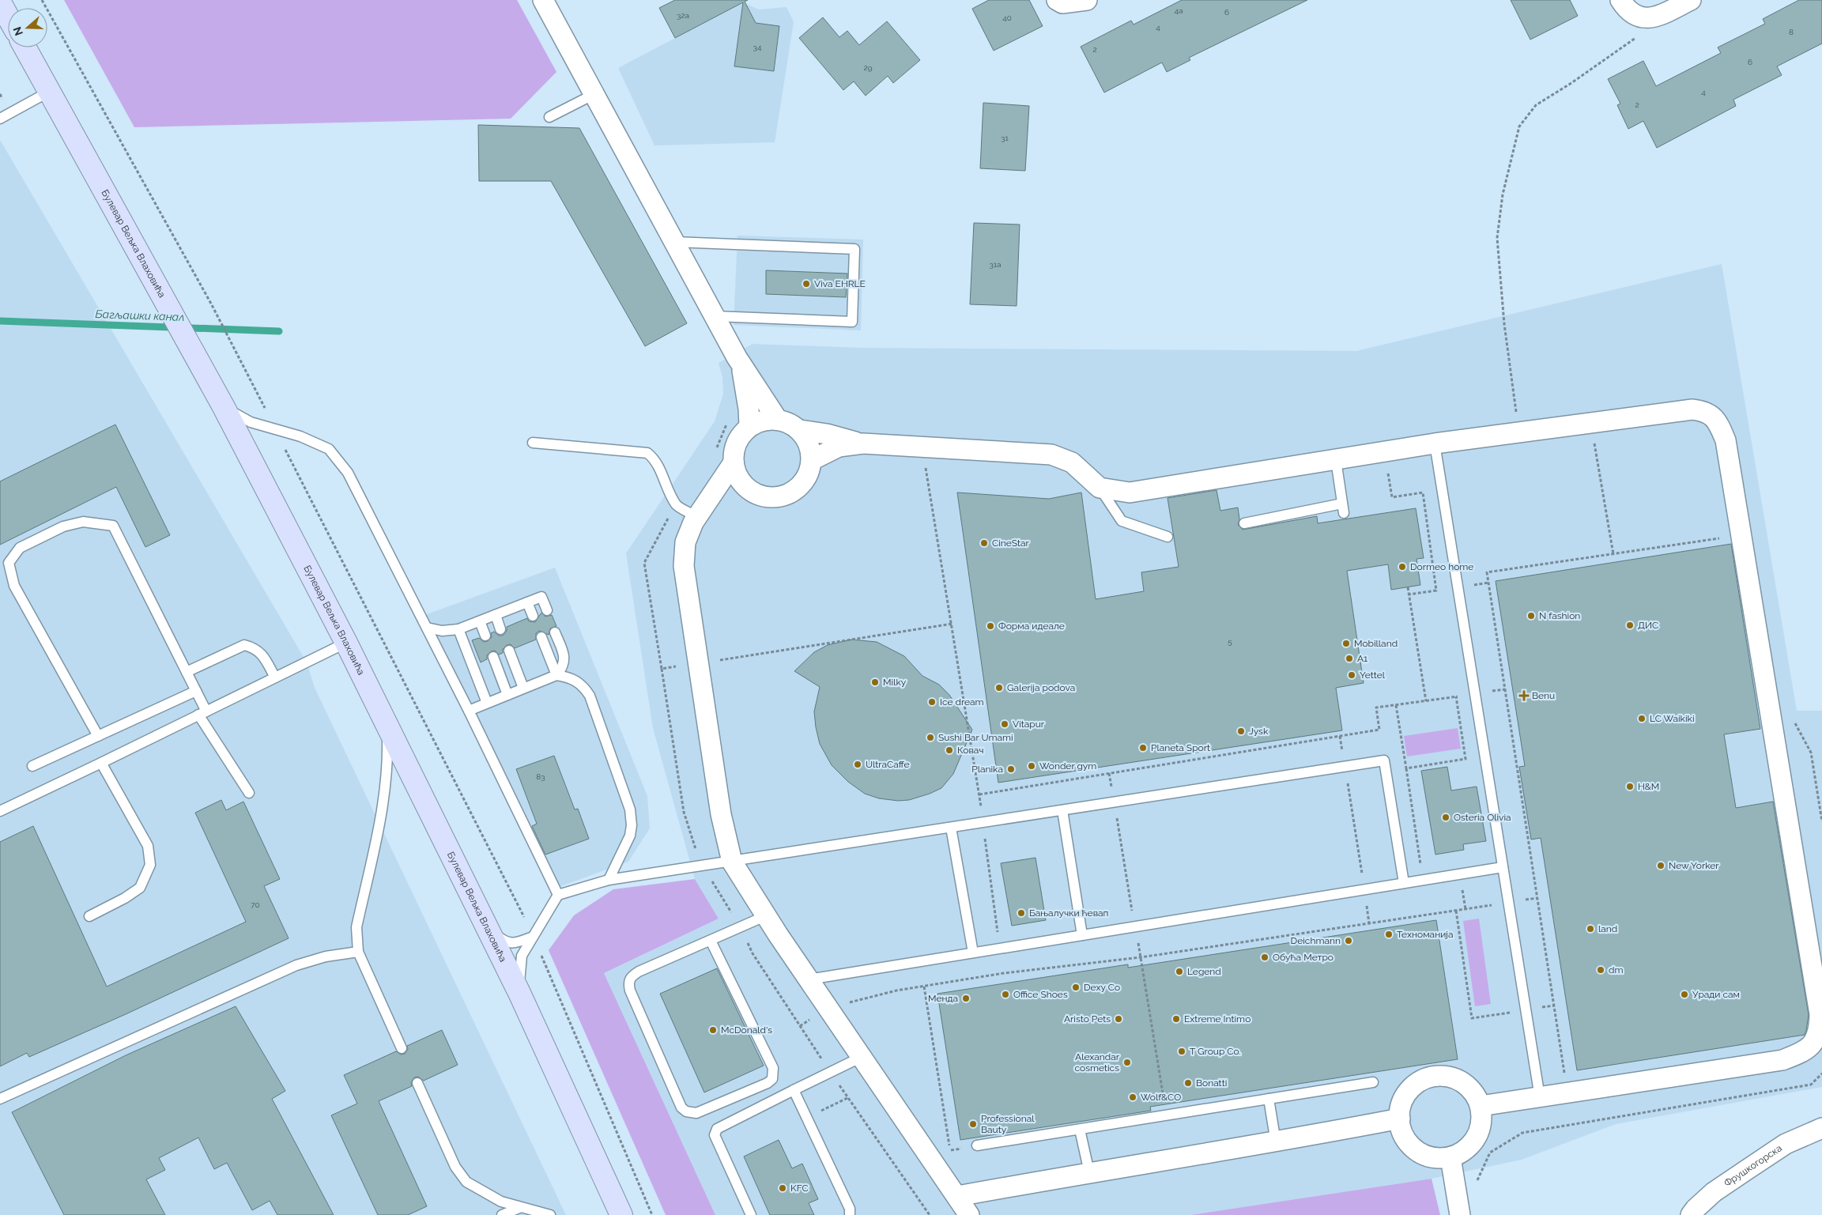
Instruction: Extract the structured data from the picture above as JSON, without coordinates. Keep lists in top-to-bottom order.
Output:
{
  "streets": {
    "main road": ["Булевар Вељка Влаховића"],
    "street": ["Фрушкогорска"]
  },
  "water": ["Багљашки канал"],
  "places": {
    "other": [
      "Viva EHRLE",
      "CineStar",
      "Dormeo home",
      "N fashion",
      "ДИС",
      "Форма идеале",
      "Mobilland",
      "A1",
      "Yettel",
      "Milky",
      "Galerija podova",
      "Ice dream",
      "LC Waikiki",
      "Vitapur",
      "Jysk",
      "Sushi Bar Umami",
      "Planeta Sport",
      "Ковач",
      "UltraCaffe",
      "Wonder gym",
      "Planika",
      "H&M",
      "Osteria Olivia",
      "New Yorker",
      "Бањалучки ћевап",
      "land",
      "Техноманија",
      "Deichmann",
      "Обућа Метро",
      "dm",
      "Legend",
      "Dexy Co",
      "Office Shoes",
      "Уради сам",
      "Менда",
      "Aristo Pets",
      "Extreme Intimo",
      "McDonald's",
      "T Group Co.",
      "Alexandar cosmetics",
      "Bonatti",
      "Wolf&CO",
      "Professional Bauty",
      "KFC"
    ],
    "health": ["Benu"]
  },
  "house_numbers": [
    "4a",
    "6",
    "32a",
    "40",
    "4",
    "8",
    "34",
    "2",
    "6",
    "29",
    "4",
    "2",
    "31",
    "31a",
    "5",
    "83",
    "70"
  ],
  "north": "left"
}
